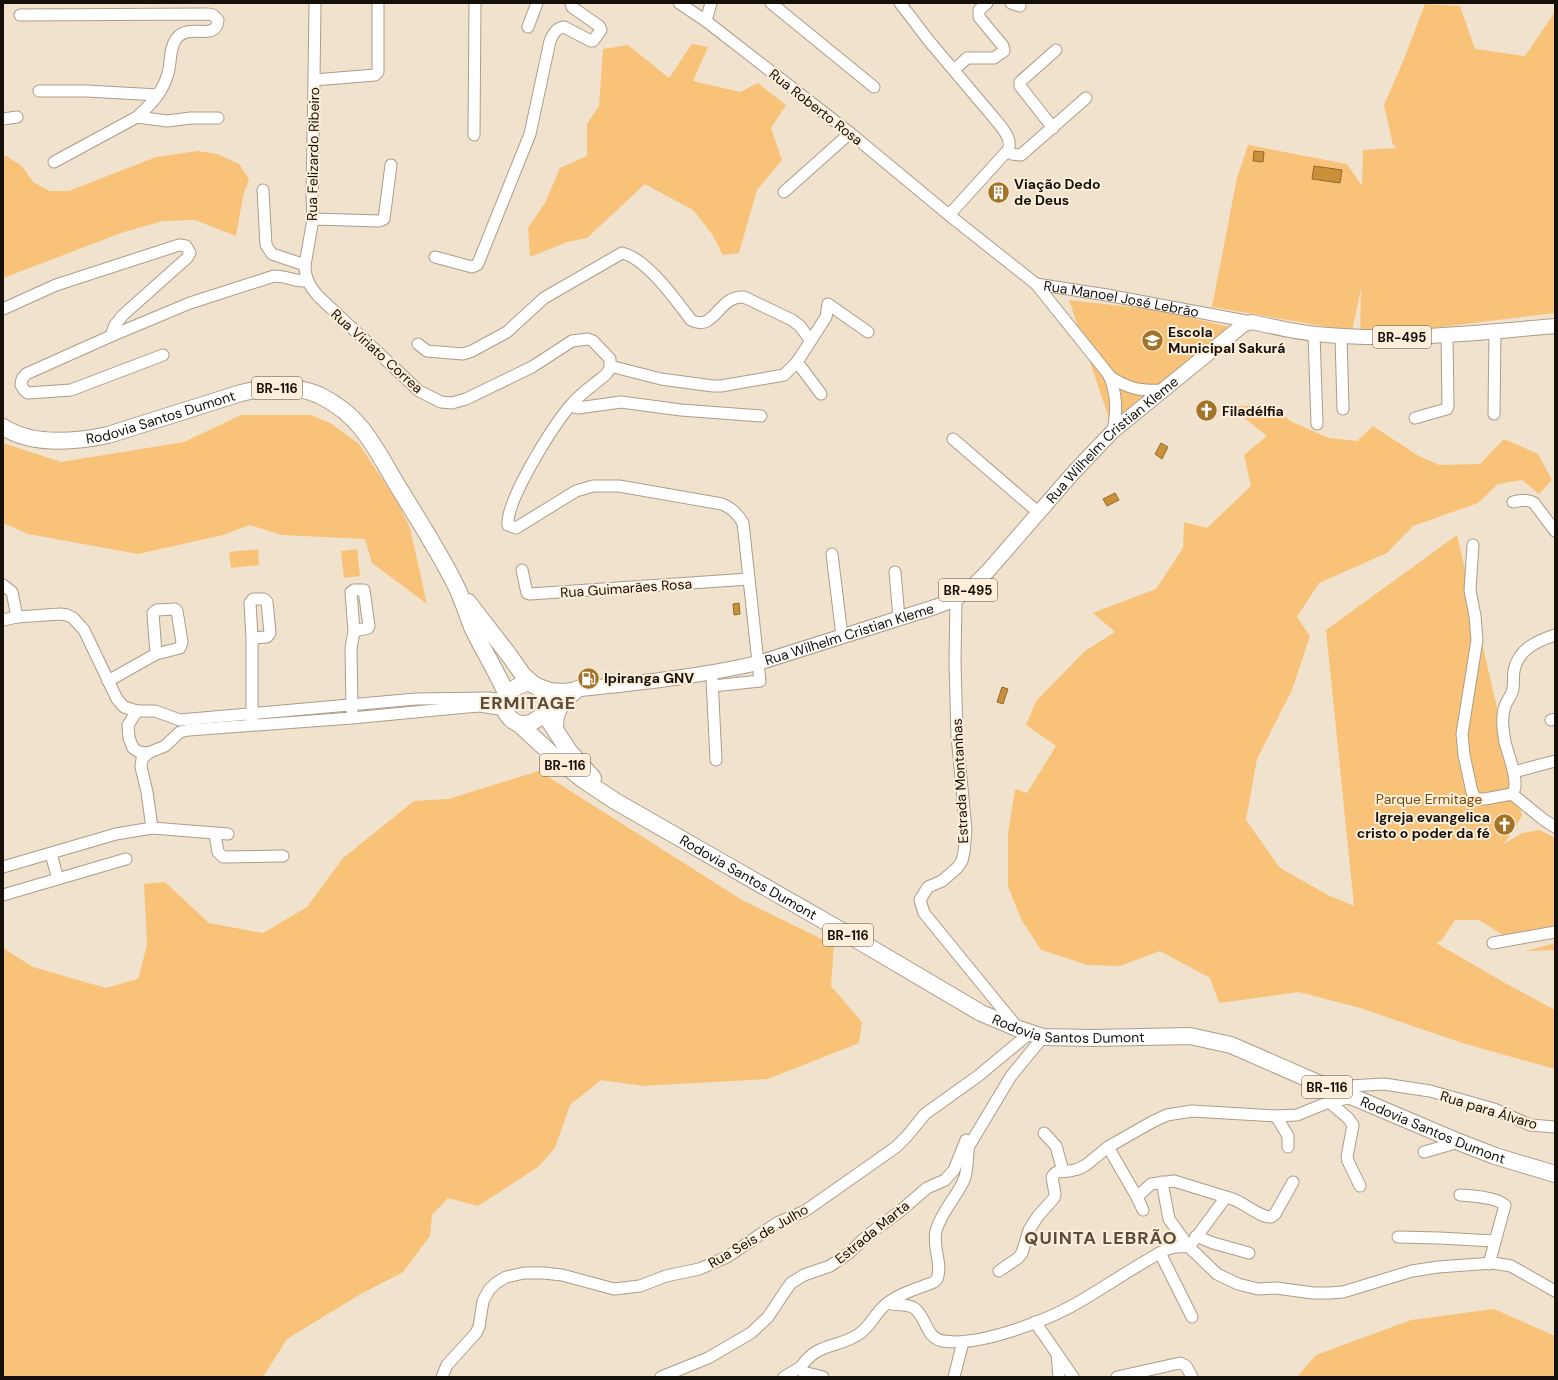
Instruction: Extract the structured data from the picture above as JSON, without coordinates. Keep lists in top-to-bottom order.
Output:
{
  "streets": {
    "highway": ["BR-116", "Rodovia Santos Dumont"],
    "main road": ["Rua Manoel José Lebrão", "BR-495", "Rua Wilhelm Cristian Kleme"],
    "street": [
      "Rua Roberto Rosa",
      "Rua Felizardo Ribeiro",
      "Rua Viriato Correa",
      "Rua Guimarães Rosa",
      "Estrada Montanhas",
      "Rua para Álvaro",
      "Estrada Marta",
      "Rua Seis de Julho"
    ]
  },
  "crossings": [
    ["Rua Roberto Rosa", "Rua Manoel José Lebrão"],
    ["Rua Felizardo Ribeiro", "Rua Viriato Correa"],
    ["Rua Manoel José Lebrão", "Rua Wilhelm Cristian Kleme"],
    ["BR-495", "BR-116"],
    ["BR-495", "Rua Wilhelm Cristian Kleme"],
    ["BR-116", "Rodovia Santos Dumont"],
    ["Rodovia Santos Dumont", "Estrada Montanhas"],
    ["Rodovia Santos Dumont", "Rua para Álvaro"],
    ["Rodovia Santos Dumont", "Rua Seis de Julho"],
    ["Rua Wilhelm Cristian Kleme", "Estrada Montanhas"],
    ["Estrada Montanhas", "Rua Seis de Julho"]
  ],
  "districts": ["ERMITAGE", "QUINTA LEBRÃO"],
  "parks": ["Parque Ermitage"],
  "places": {
    "building": ["Viação Dedo de Deus"],
    "school or university": ["Escola Municipal Sakurá"],
    "church": ["Filadélfia", "Igreja evangelica cristo o poder da fé"],
    "fuel station": ["Ipiranga GNV"]
  }
}
